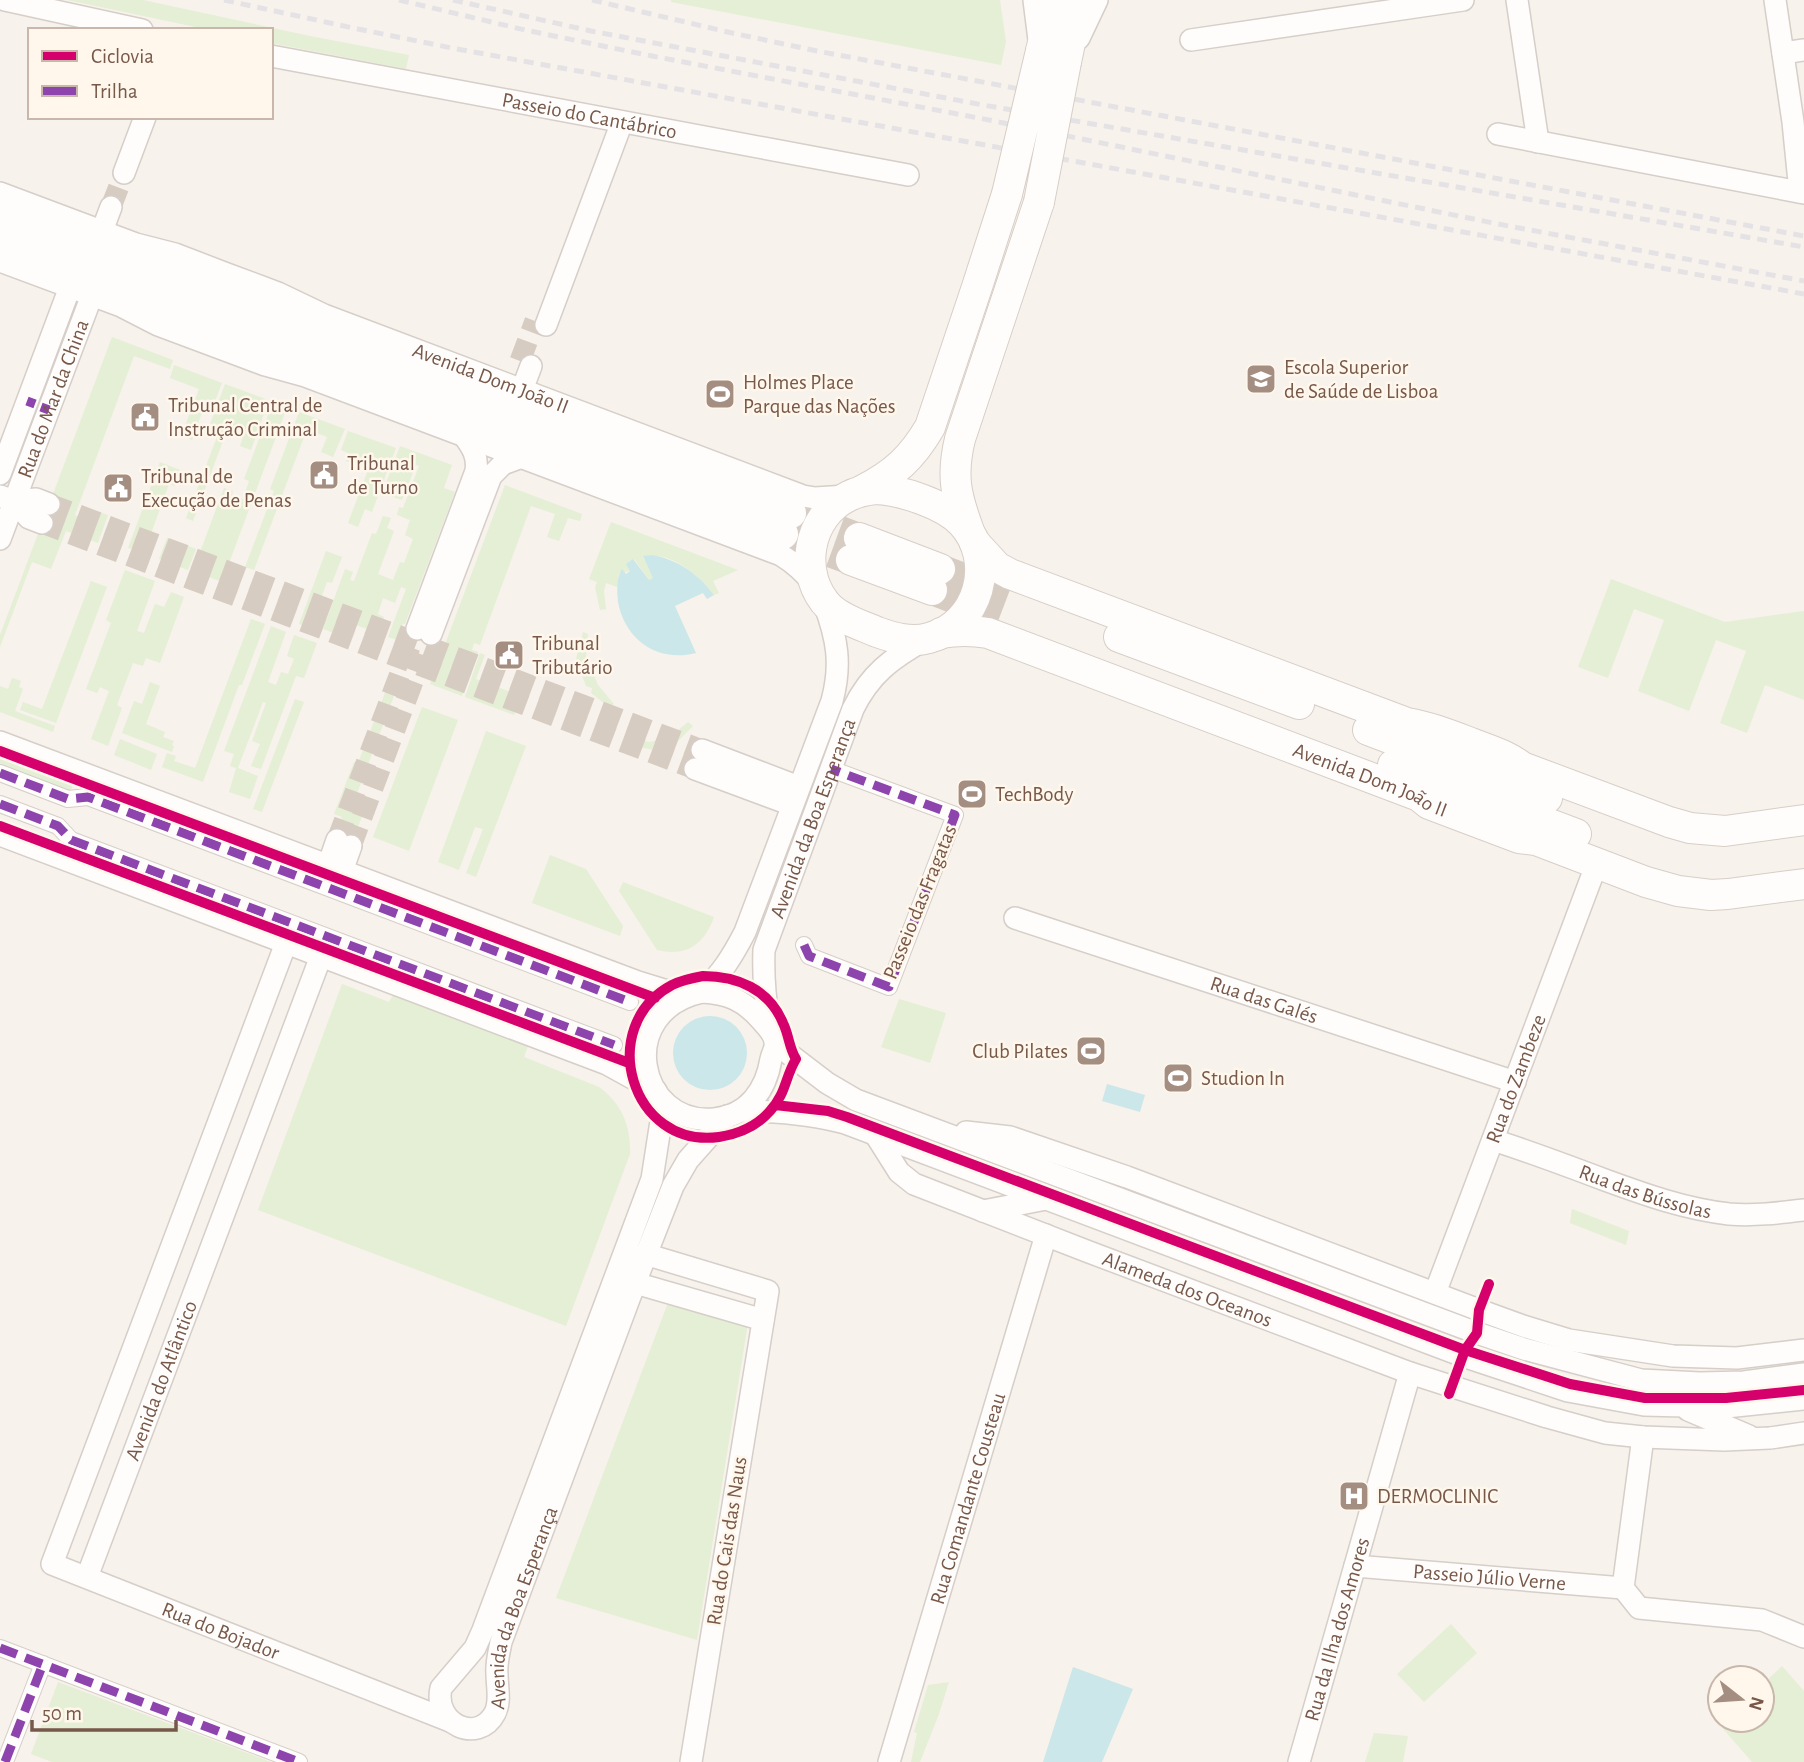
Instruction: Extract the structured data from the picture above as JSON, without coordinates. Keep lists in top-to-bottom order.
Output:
{
  "streets": {
    "main road": ["Avenida Dom João II"],
    "street": [
      "Passeio do Cantábrico",
      "Rua do Mar da China",
      "Avenida da Boa Esperança",
      "Passeio das Fragatas",
      "Rua das Galés",
      "Rua do Zambeze",
      "Rua das Bússolas",
      "Alameda dos Oceanos",
      "Avenida do Atlântico",
      "Rua Comandante Cousteau",
      "Rua do Cais das Naus",
      "Passeio Júlio Verne",
      "Rua da Ilha dos Amores",
      "Rua do Bojador"
    ]
  },
  "crossings": [
    ["Avenida Dom João II", "Avenida da Boa Esperança"],
    ["Avenida Dom João II", "Rua do Zambeze"],
    ["Avenida da Boa Esperança", "Passeio das Fragatas"],
    ["Avenida da Boa Esperança", "Alameda dos Oceanos"],
    ["Avenida da Boa Esperança", "Rua do Cais das Naus"],
    ["Avenida da Boa Esperança", "Rua do Bojador"],
    ["Rua das Galés", "Rua do Zambeze"],
    ["Rua do Zambeze", "Rua das Bússolas"],
    ["Alameda dos Oceanos", "Rua Comandante Cousteau"],
    ["Alameda dos Oceanos", "Rua da Ilha dos Amores"],
    ["Avenida do Atlântico", "Rua do Bojador"],
    ["Passeio Júlio Verne", "Rua da Ilha dos Amores"]
  ],
  "places": {
    "school or university": ["Escola Superior de Saúde de Lisboa"],
    "sports": [
      "Holmes Place Parque das Nações",
      "TechBody",
      "Club Pilates",
      "Studion In"
    ],
    "public building": [
      "Tribunal Central de Instrução Criminal",
      "Tribunal de Turno",
      "Tribunal de Execução de Penas",
      "Tribunal Tributário"
    ],
    "hospital": ["DERMOCLINIC"]
  },
  "legend": ["Ciclovia", "Trilha"],
  "scale_bar": "50 m",
  "north": "right"
}
